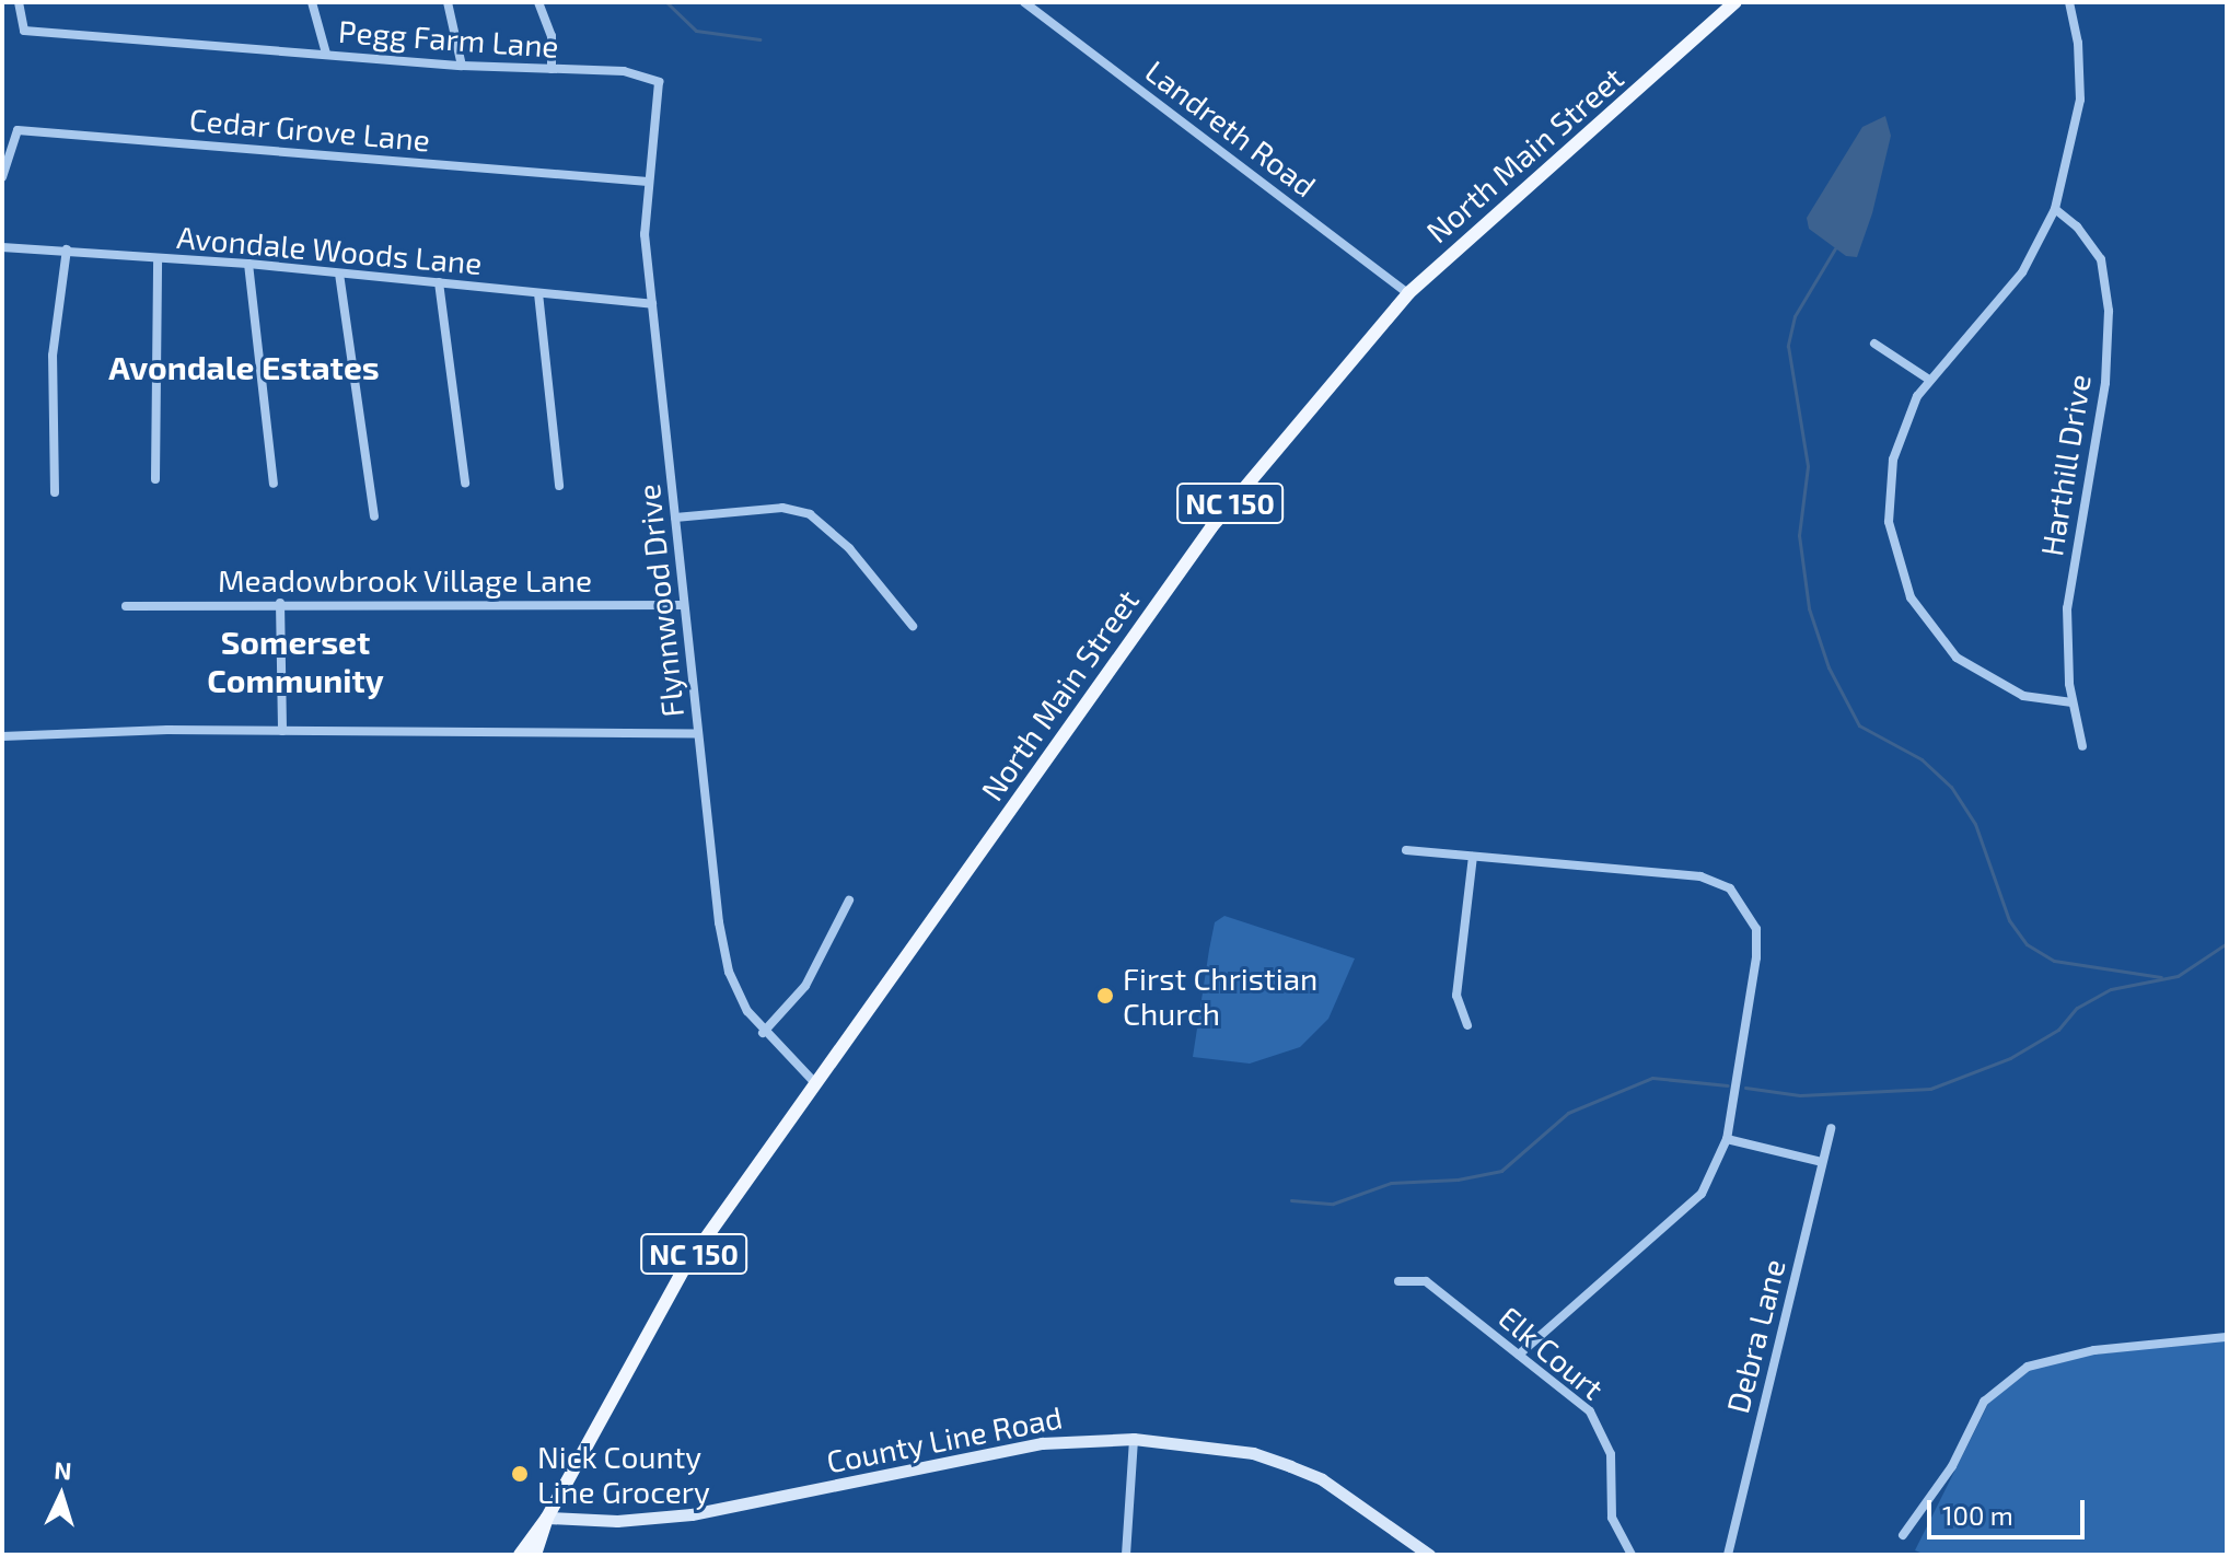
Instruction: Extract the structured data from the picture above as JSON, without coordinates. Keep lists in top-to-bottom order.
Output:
{
  "streets": {
    "main road": ["North Main Street", "NC 150"],
    "street": [
      "Pegg Farm Lane",
      "Landreth Road",
      "Cedar Grove Lane",
      "Avondale Woods Lane",
      "Harthill Drive",
      "Meadowbrook Village Lane",
      "Flynnwood Drive",
      "Debra Lane",
      "Elk Court",
      "County Line Road"
    ]
  },
  "crossings": [
    ["Pegg Farm Lane", "Flynnwood Drive"],
    ["Landreth Road", "North Main Street"],
    ["Cedar Grove Lane", "Flynnwood Drive"],
    ["North Main Street", "Flynnwood Drive"],
    ["North Main Street", "County Line Road"],
    ["Avondale Woods Lane", "Flynnwood Drive"],
    ["Meadowbrook Village Lane", "Flynnwood Drive"]
  ],
  "districts": ["Avondale Estates", "Somerset Community"],
  "places": ["First Christian Church", "Nick County Line Grocery"],
  "scale_bar": "100 m",
  "north": "top"
}
